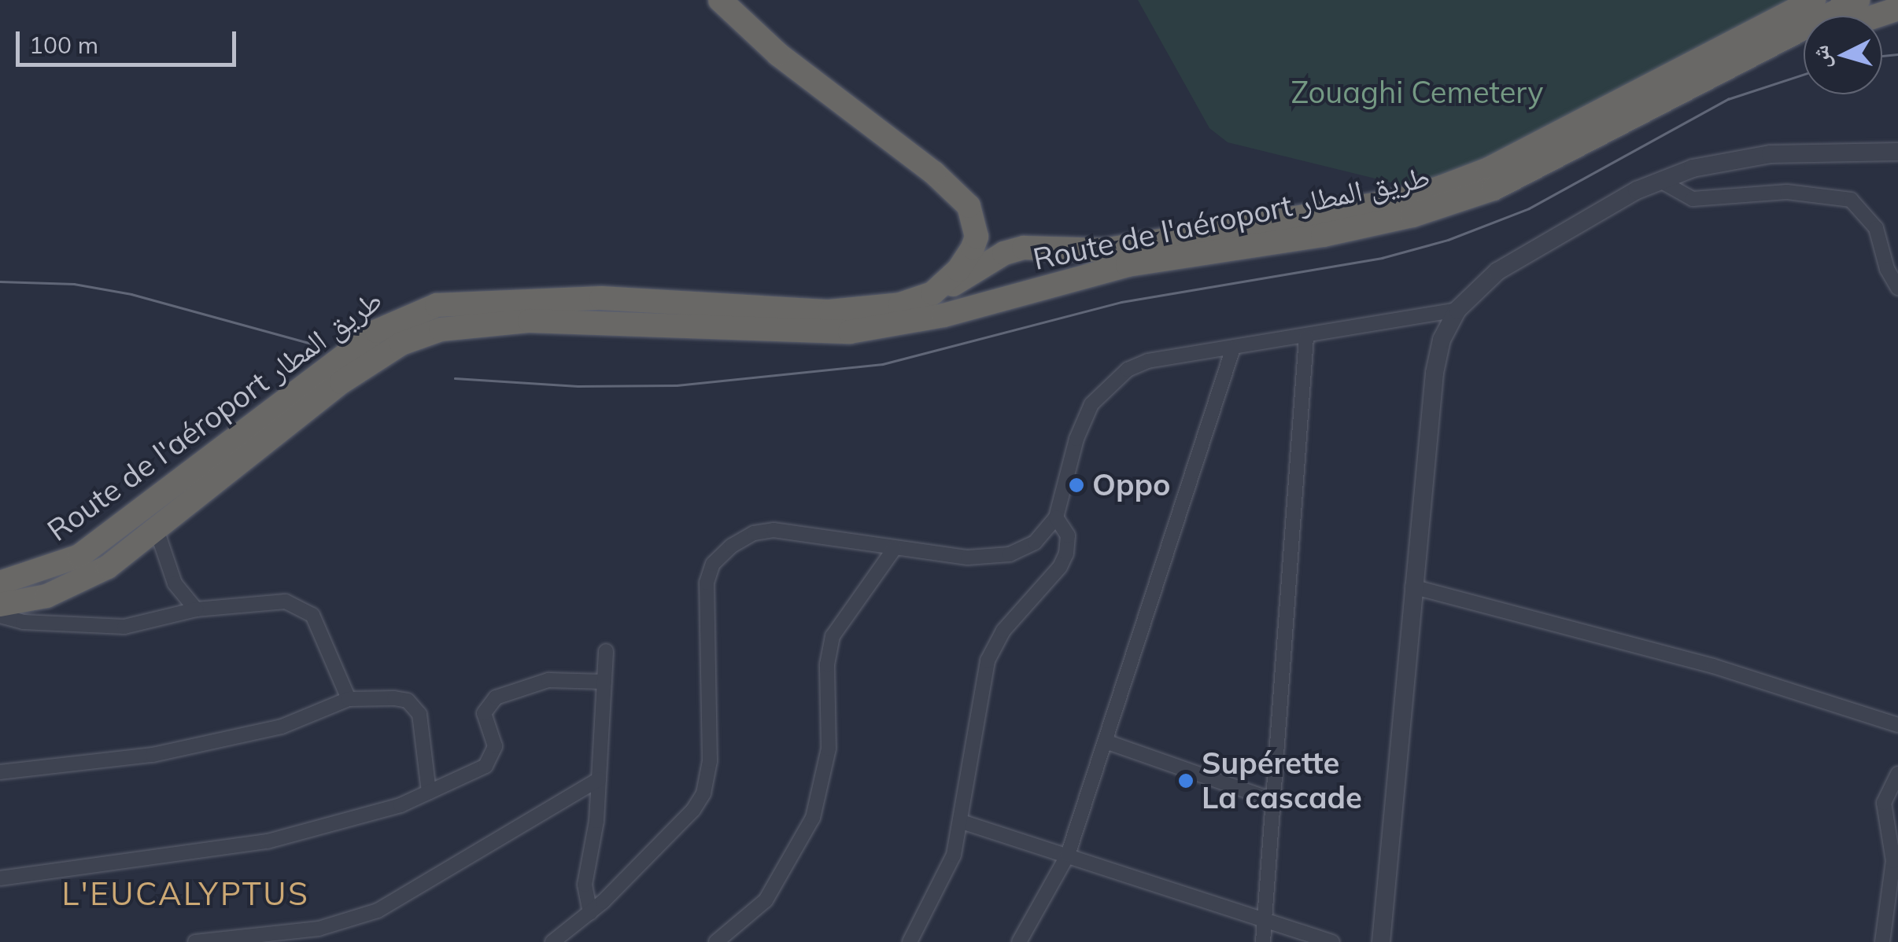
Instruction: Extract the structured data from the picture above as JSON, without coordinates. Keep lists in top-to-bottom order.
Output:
{
  "streets": {
    "highway": ["Route de l'aéroport طريق المطار"]
  },
  "districts": ["L'EUCALYPTUS"],
  "parks": ["Zouaghi Cemetery"],
  "places": ["Oppo", "Supérette La cascade"],
  "scale_bar": "100 m",
  "north": "left"
}
